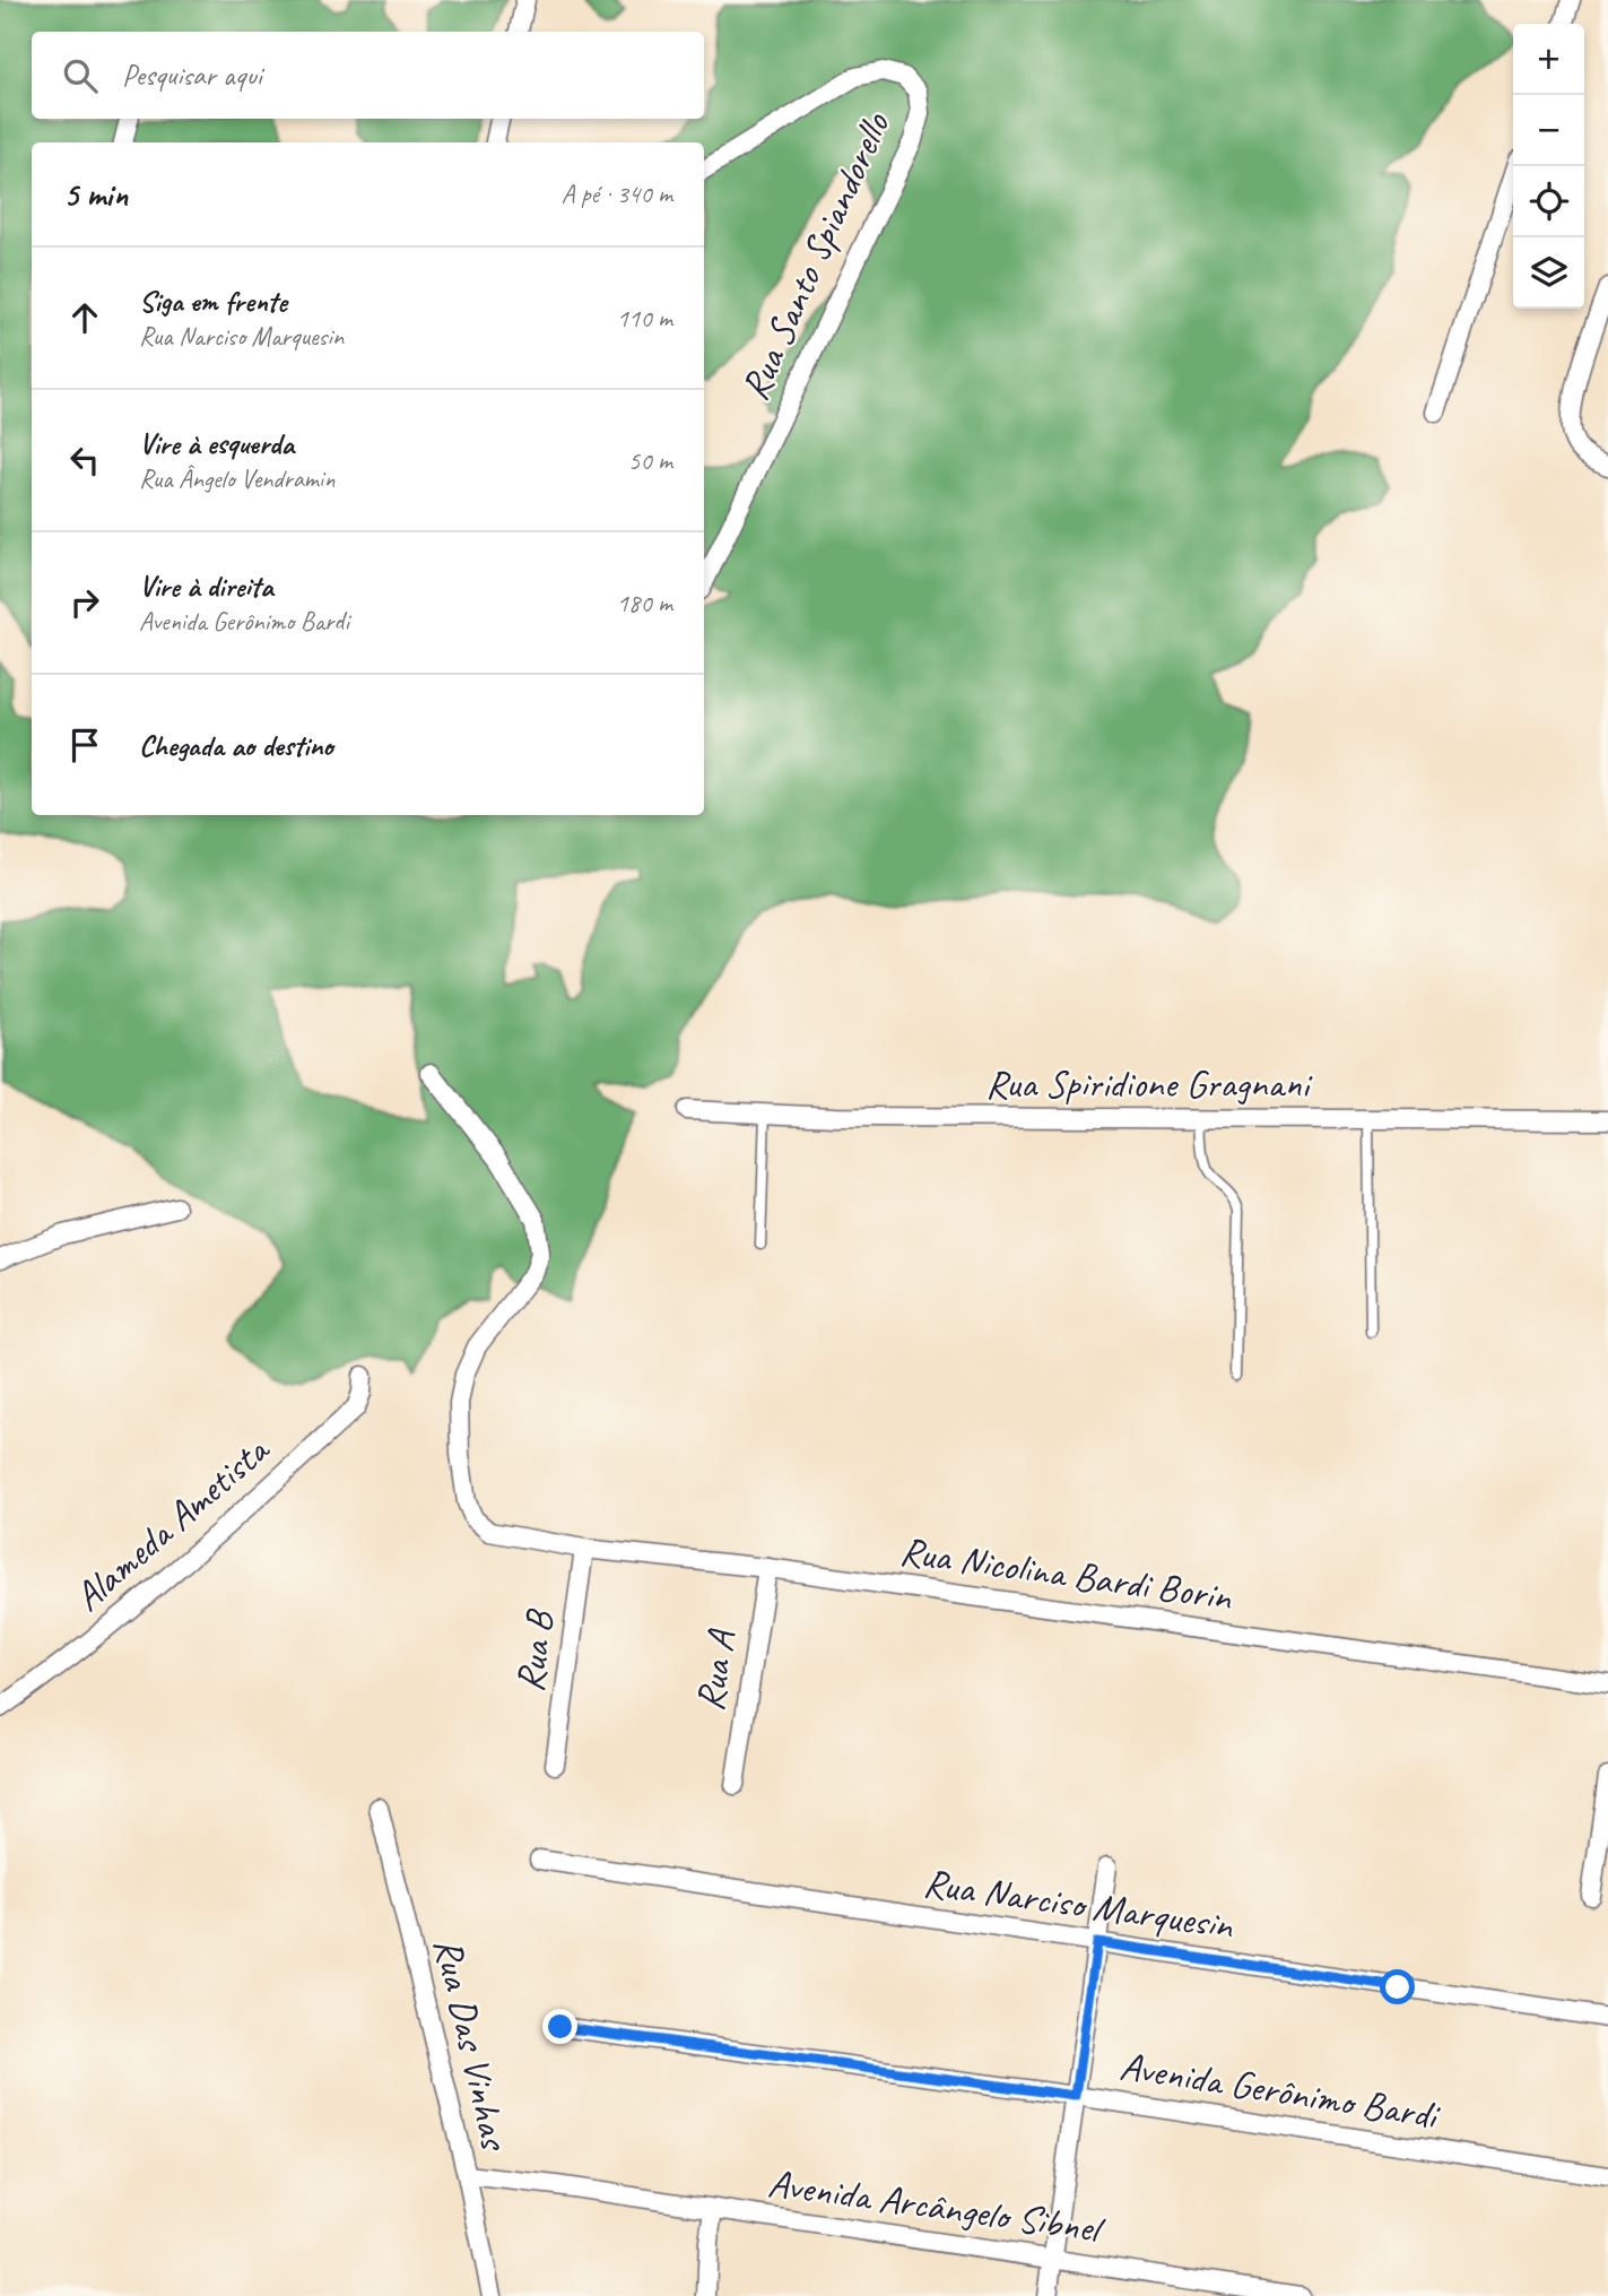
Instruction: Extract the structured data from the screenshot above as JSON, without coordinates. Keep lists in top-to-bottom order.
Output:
{
  "streets": {
    "street": [
      "Rua Santo Spiandorello",
      "Rua Spiridione Gragnani",
      "Alameda Ametista",
      "Rua Nicolina Bardi Borin",
      "Rua B",
      "Rua A",
      "Rua Narciso Marquesin",
      "Rua Das Vinhas",
      "Avenida Gerônimo Bardi",
      "Avenida Arcângelo Sibnel"
    ]
  },
  "crossings": [
    ["Rua Nicolina Bardi Borin", "Rua B"],
    ["Rua Nicolina Bardi Borin", "Rua A"],
    ["Rua Das Vinhas", "Avenida Arcângelo Sibnel"]
  ],
  "page": {
    "map_buttons": ["+", "−"],
    "search": "Pesquisar aqui",
    "heading": ["5 min", "A pé · 340 m"],
    "list": [
      ["Siga em frente", "Rua Narciso Marquesin", "110 m"],
      ["Vire à esquerda", "Rua Ângelo Vendramin", "50 m"],
      ["Vire à direita", "Avenida Gerônimo Bardi", "180 m"],
      "Chegada ao destino"
    ]
  }
}
